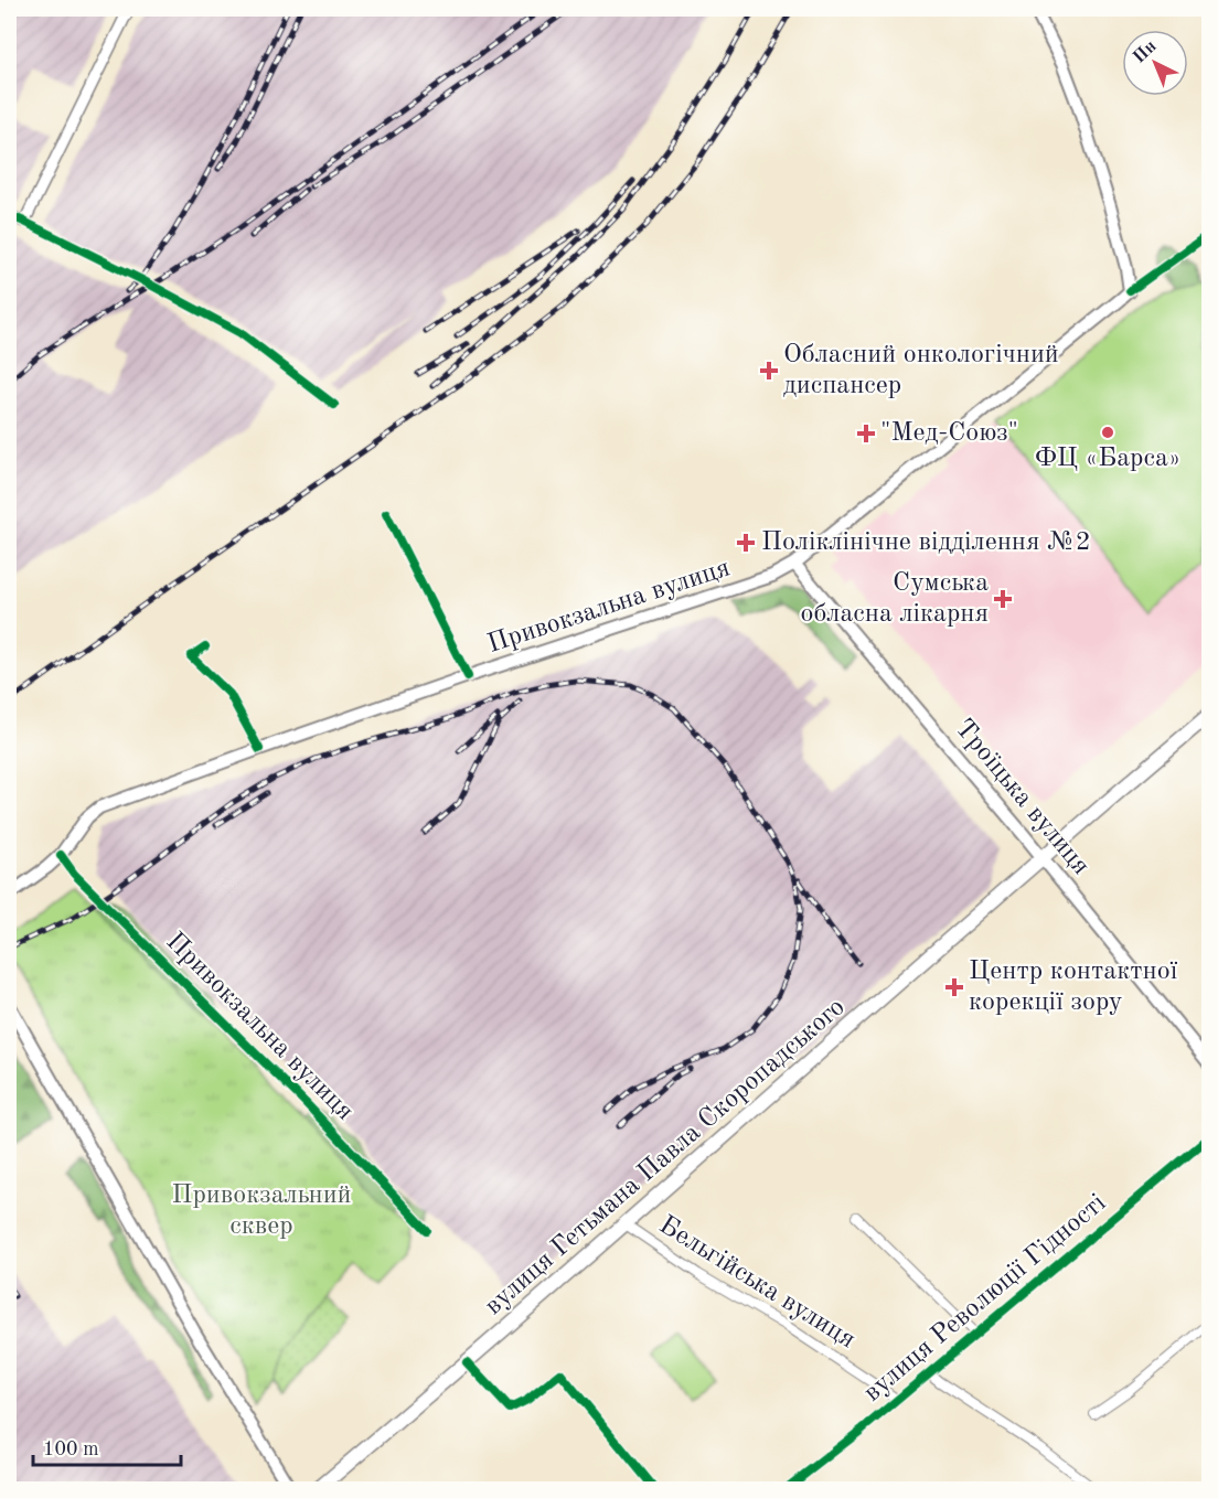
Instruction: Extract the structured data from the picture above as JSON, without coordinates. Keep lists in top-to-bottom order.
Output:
{
  "streets": {
    "main road": ["Привокзальна вулиця", "Троїцька вулиця", "вулиця Гетьмана Павла Скоропадського"],
    "street": ["Бельгійська вулиця", "вулиця Революції Гідності"]
  },
  "crossings": [
    ["Привокзальна вулиця", "Троїцька вулиця"],
    ["Троїцька вулиця", "вулиця Гетьмана Павла Скоропадського"],
    ["вулиця Гетьмана Павла Скоропадського", "Бельгійська вулиця"],
    ["Бельгійська вулиця", "вулиця Революції Гідності"]
  ],
  "parks": ["Привокзальний сквер"],
  "places": {
    "health": [
      "Обласний онкологічний диспансер",
      "\"Мед-Союз\"",
      "Поліклінічне відділення №2",
      "Сумська обласна лікарня",
      "Центр контактної корекції зору"
    ],
    "other": ["ФЦ «Барса»"]
  },
  "scale_bar": "100 m",
  "north": "top left"
}
